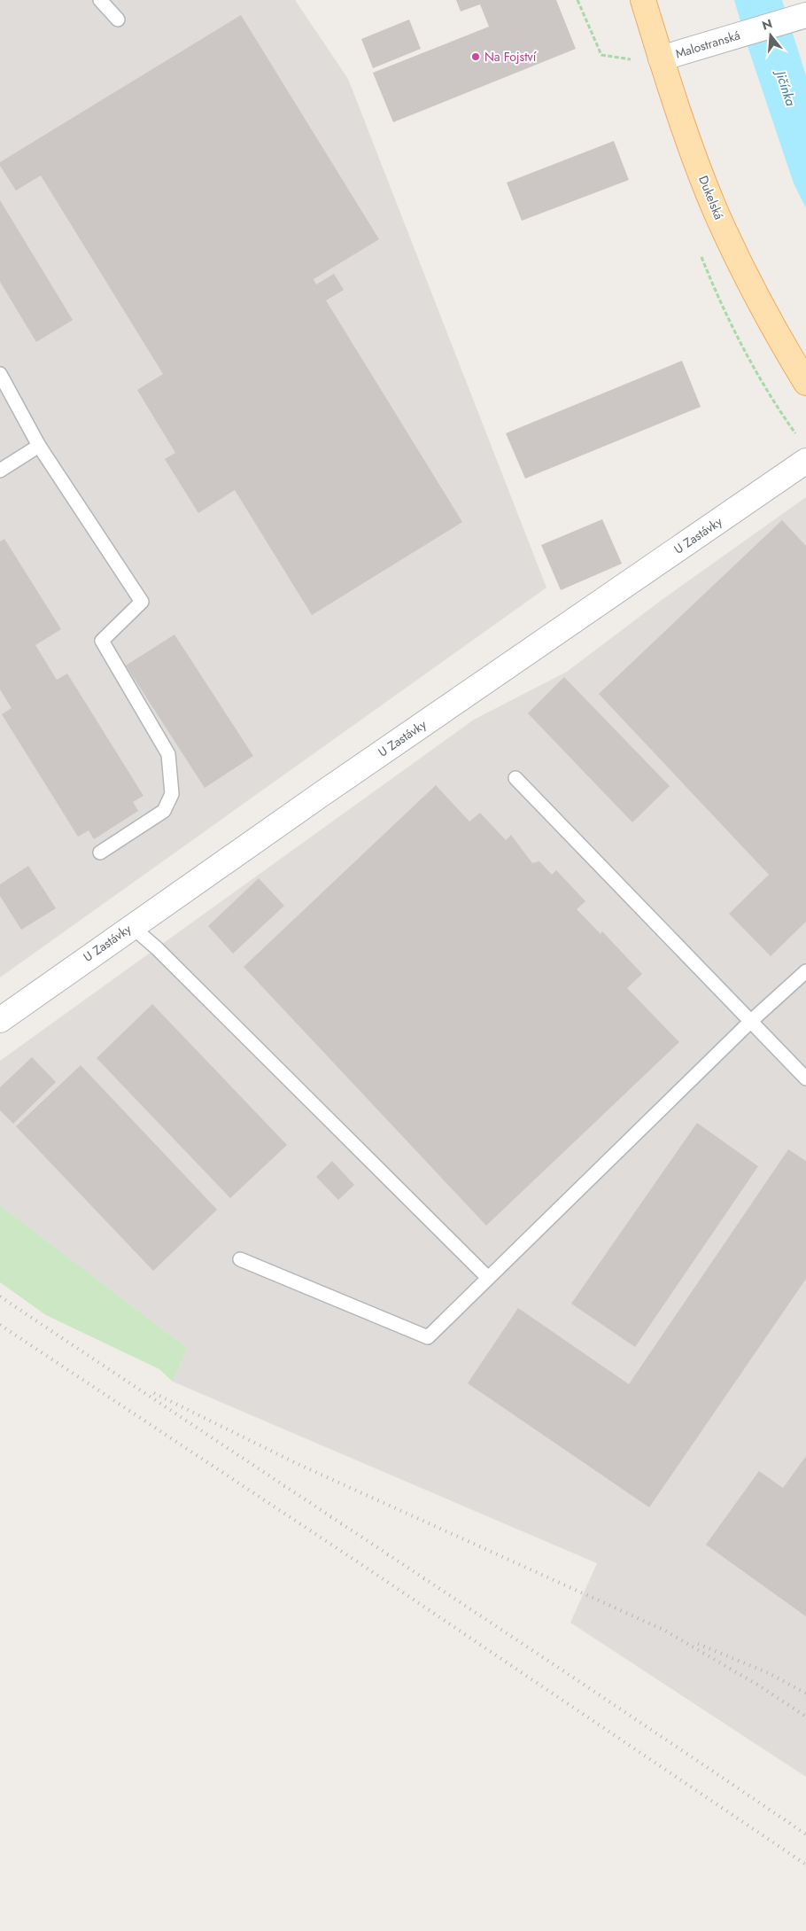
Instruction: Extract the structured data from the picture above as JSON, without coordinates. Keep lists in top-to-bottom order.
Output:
{
  "streets": {
    "main road": ["Dukelská"],
    "street": ["Malostranská", "U Zastávky"]
  },
  "crossings": [
    ["Malostranská", "Dukelská"]
  ],
  "water": ["Jičínka"],
  "places": ["Na Fojství"],
  "north": "top"
}
